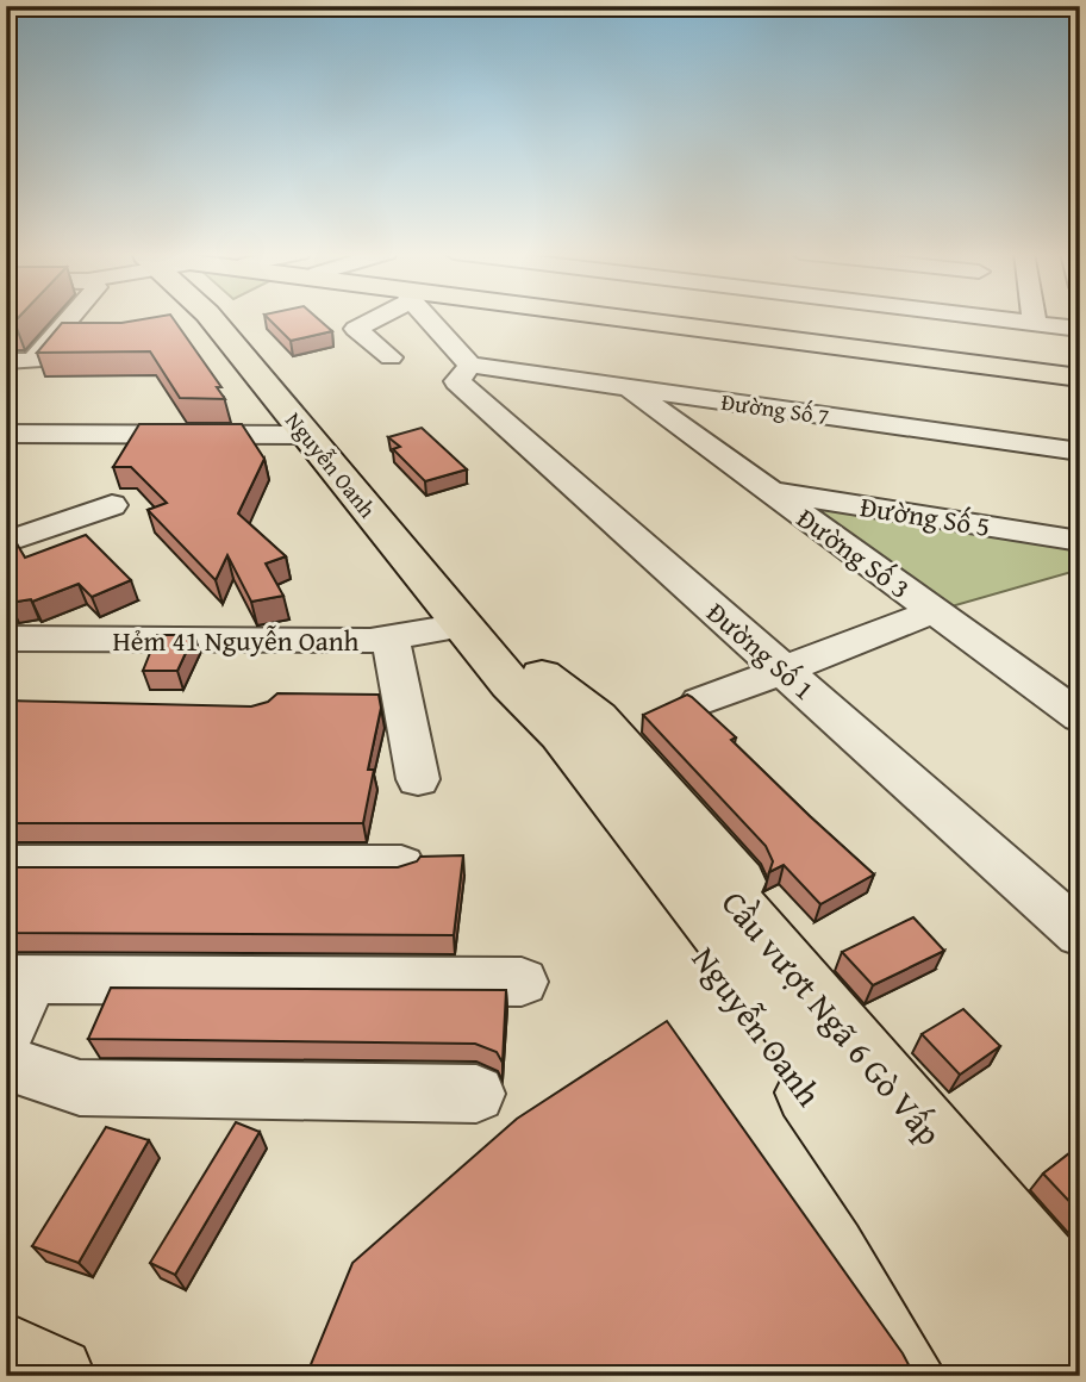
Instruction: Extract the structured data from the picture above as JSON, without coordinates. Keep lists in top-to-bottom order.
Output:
{
  "streets": {
    "main road": ["Nguyễn Oanh", "Cầu vượt Ngã 6 Gò Vấp"],
    "street": [
      "Đường Số 7",
      "Đường Số 5",
      "Đường Số 3",
      "Hẻm 41 Nguyễn Oanh",
      "Đường Số 1"
    ]
  },
  "crossings": [
    ["Đường Số 7", "Đường Số 3"],
    ["Đường Số 7", "Đường Số 1"],
    ["Nguyễn Oanh", "Hẻm 41 Nguyễn Oanh"],
    ["Nguyễn Oanh", "Cầu vượt Ngã 6 Gò Vấp"],
    ["Đường Số 5", "Đường Số 3"]
  ]
}
